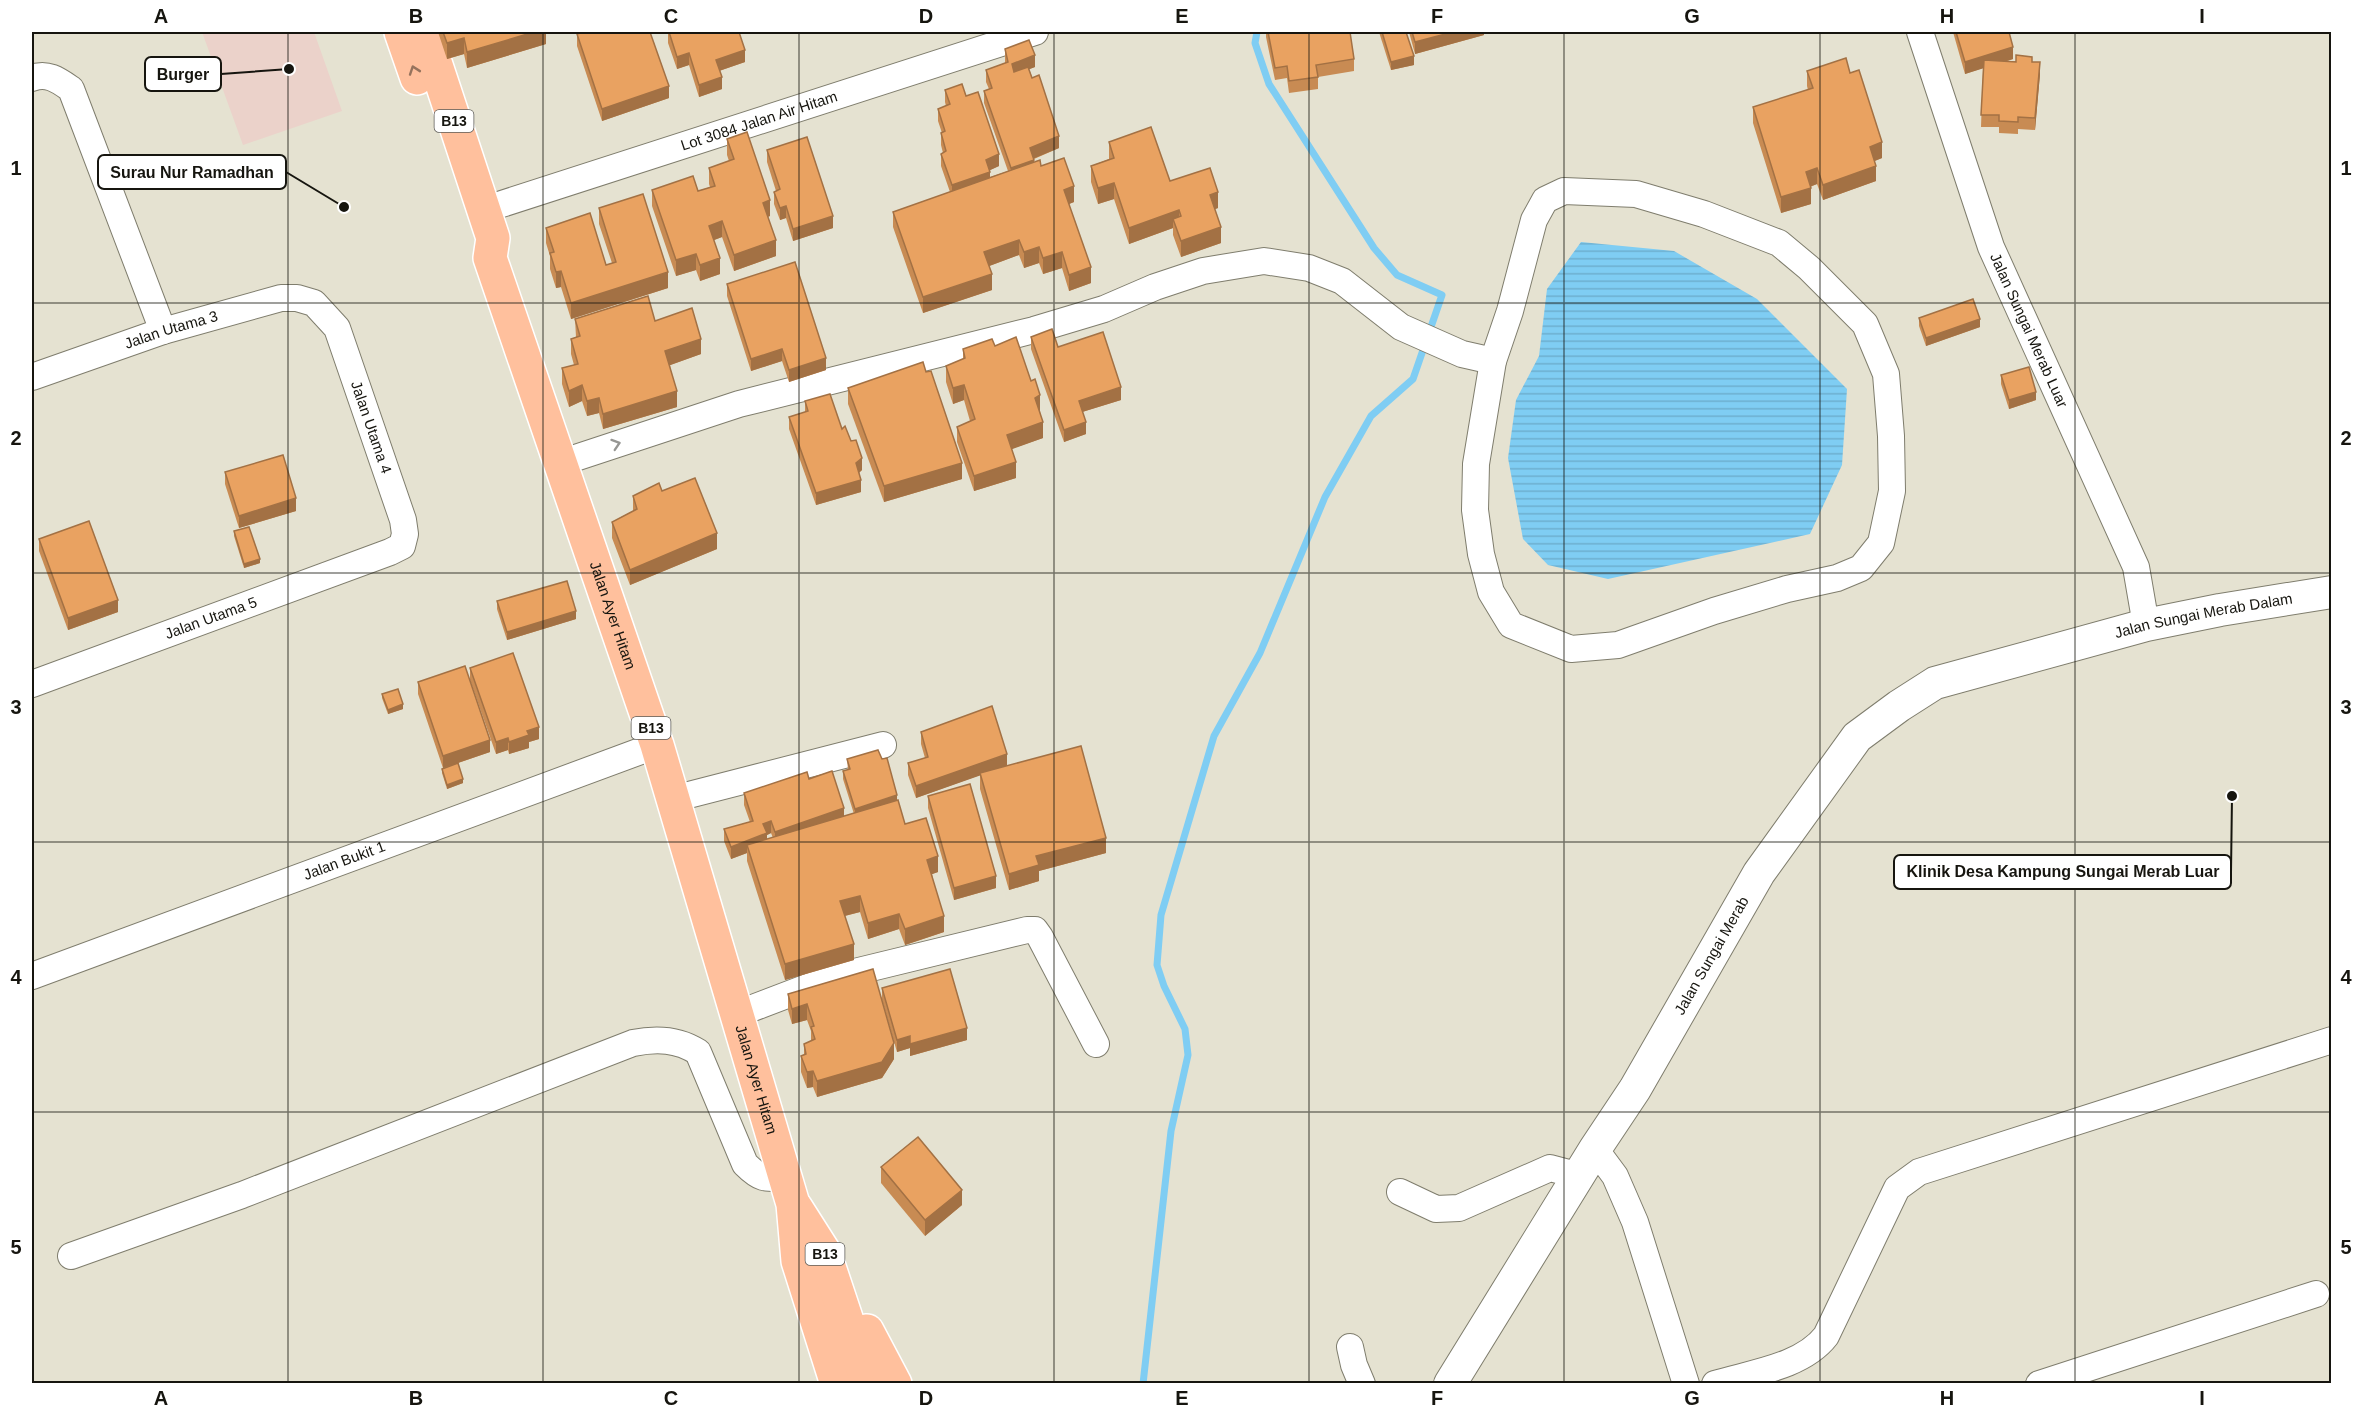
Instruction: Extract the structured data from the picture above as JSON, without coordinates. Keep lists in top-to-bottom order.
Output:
{
  "streets": {
    "main road": ["B13", "Jalan Ayer Hitam"],
    "street": [
      "Lot 3084 Jalan Air Hitam",
      "Jalan Utama 3",
      "Jalan Sungai Merab Luar",
      "Jalan Utama 4",
      "Jalan Sungai Merab Dalam",
      "Jalan Utama 5",
      "Jalan Bukit 1",
      "Jalan Sungai Merab"
    ]
  },
  "crossings": [
    ["Lot 3084 Jalan Air Hitam", "Jalan Ayer Hitam"],
    ["B13", "Jalan Ayer Hitam"],
    ["Jalan Utama 3", "Jalan Utama 4"],
    ["Jalan Sungai Merab Luar", "Jalan Sungai Merab Dalam"],
    ["Jalan Utama 4", "Jalan Utama 5"],
    ["Jalan Ayer Hitam", "Jalan Bukit 1"],
    ["Jalan Sungai Merab Dalam", "Jalan Sungai Merab"]
  ],
  "places": ["Burger", "Surau Nur Ramadhan", "Klinik Desa Kampung Sungai Merab Luar"],
  "grid": {
    "columns": [
      "A",
      "B",
      "C",
      "D",
      "E",
      "F",
      "G",
      "H",
      "I"
    ],
    "rows": [
      "1",
      "2",
      "3",
      "4",
      "5"
    ]
  }
}
